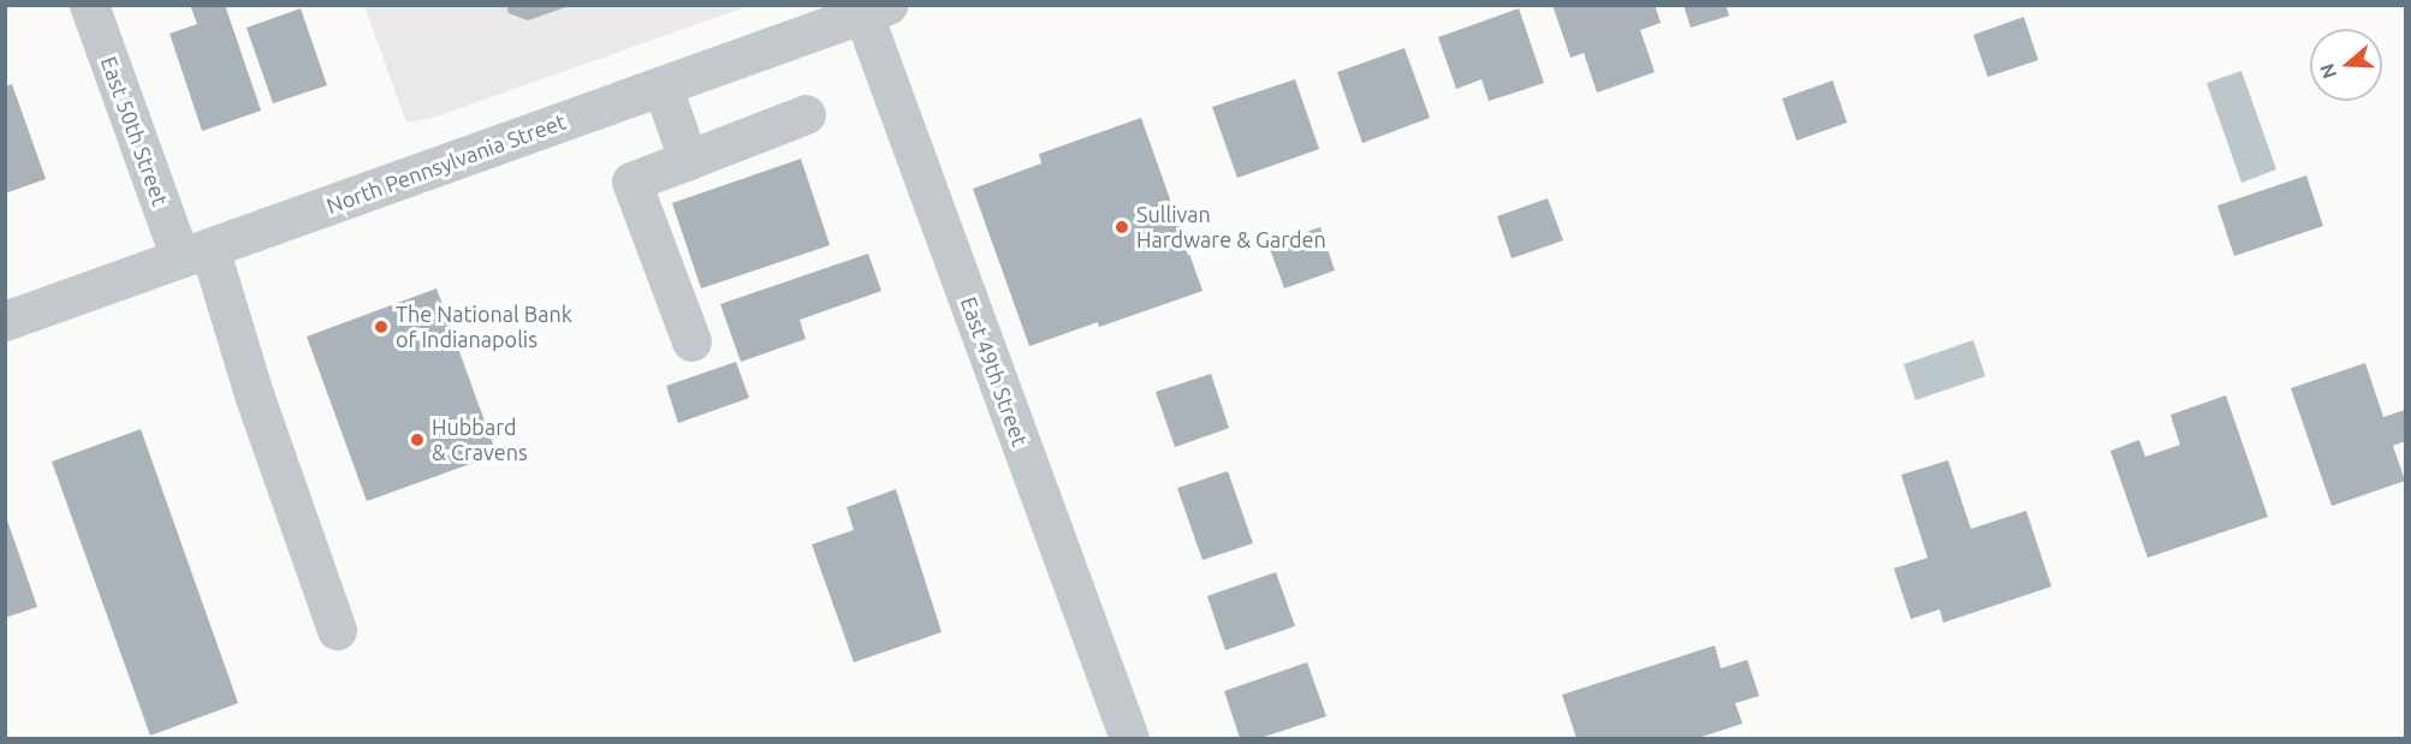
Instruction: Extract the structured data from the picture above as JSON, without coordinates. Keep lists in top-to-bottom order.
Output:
{
  "streets": {
    "street": ["East 50th Street", "North Pennsylvania Street", "East 49th Street"]
  },
  "crossings": [
    ["East 50th Street", "North Pennsylvania Street"],
    ["North Pennsylvania Street", "East 49th Street"]
  ],
  "places": ["Sullivan Hardware & Garden", "The National Bank of Indianapolis", "Hubbard & Cravens"],
  "north": "left"
}
